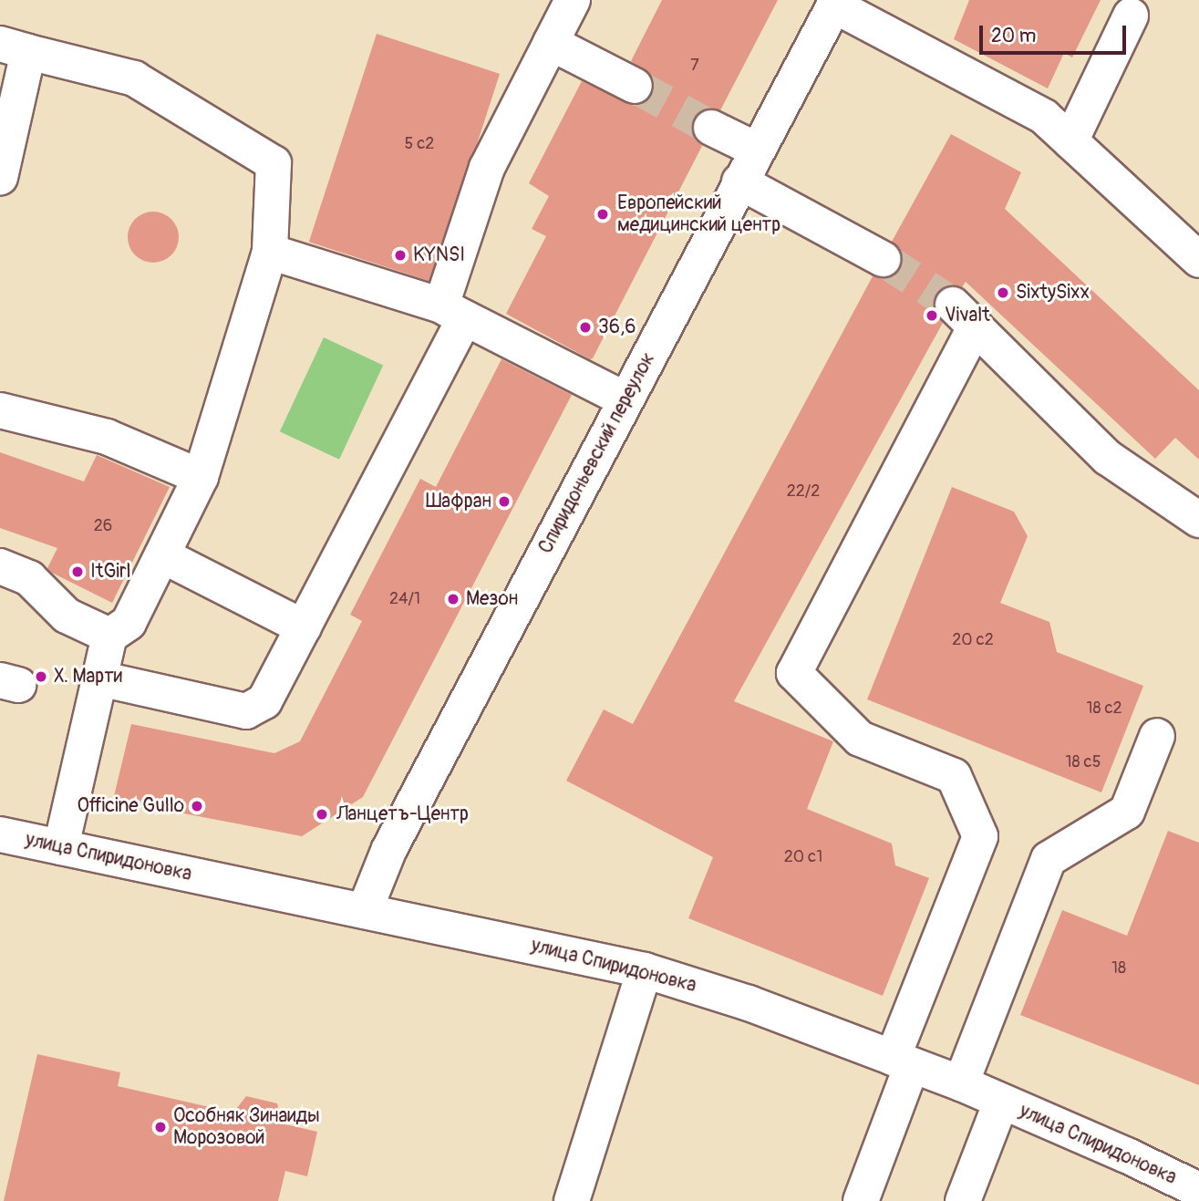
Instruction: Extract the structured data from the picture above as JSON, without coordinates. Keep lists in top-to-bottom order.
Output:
{
  "streets": {
    "street": ["Спиридоньевский переулок", "улица Спиридоновка"]
  },
  "crossings": [
    ["Спиридоньевский переулок", "улица Спиридоновка"]
  ],
  "places": [
    "Европейский медицинский центр",
    "KYNSI",
    "SixtySixx",
    "Vivalt",
    "36,6",
    "Шафран",
    "ItGirl",
    "Мезон",
    "Х. Марти",
    "Officine Gullo",
    "Ланцетъ-Центр",
    "Особняк Зинаиды Морозовой"
  ],
  "house_numbers": [
    "7",
    "5 с2",
    "22/2",
    "26",
    "24/1",
    "20 с2",
    "18 с2",
    "18 с5",
    "20 с1",
    "18"
  ],
  "scale_bar": "20 m"
}
